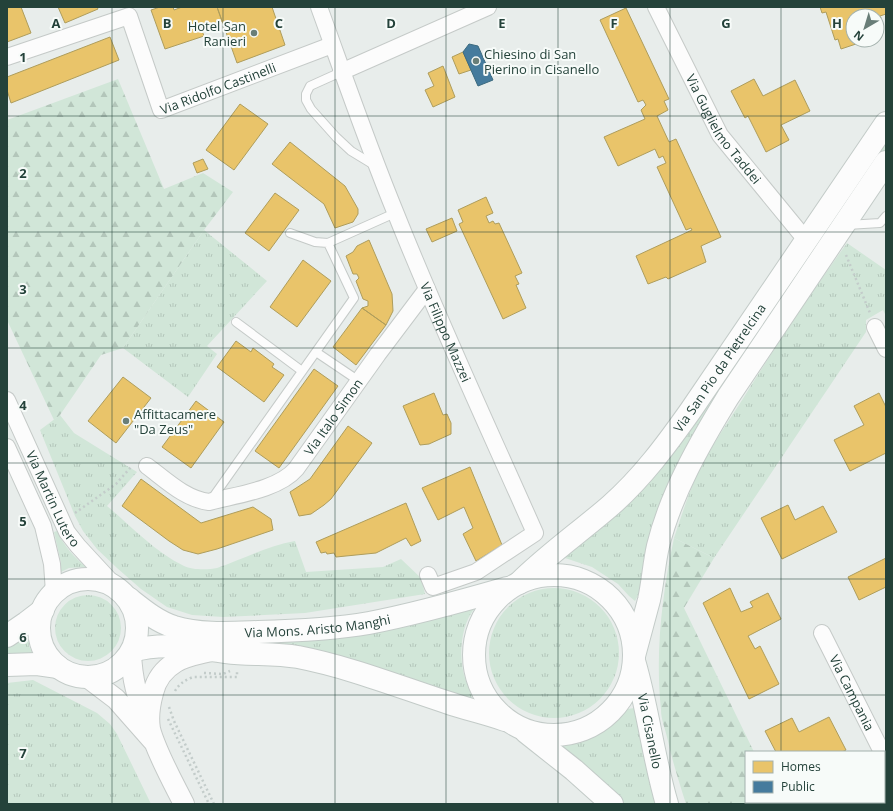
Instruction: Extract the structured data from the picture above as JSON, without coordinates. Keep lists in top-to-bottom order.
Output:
{
  "streets": {
    "main road": ["Via San Pio da Pietrelcina", "Via Mons. Aristo Manghi", "Via Cisanello"],
    "street": [
      "Via Ridolfo Castinelli",
      "Via Guglielmo Taddei",
      "Via Filippo Mazzei",
      "Via Italo Simon",
      "Via Martin Lutero",
      "Via Campania"
    ]
  },
  "crossings": [
    ["Via Ridolfo Castinelli", "Via Filippo Mazzei"],
    ["Via Guglielmo Taddei", "Via San Pio da Pietrelcina"],
    ["Via Filippo Mazzei", "Via Italo Simon"],
    ["Via San Pio da Pietrelcina", "Via Mons. Aristo Manghi"],
    ["Via San Pio da Pietrelcina", "Via Cisanello"],
    ["Via Martin Lutero", "Via Mons. Aristo Manghi"],
    ["Via Mons. Aristo Manghi", "Via Cisanello"]
  ],
  "places": ["Hotel San Ranieri", "Chiesino di San Pierino in Cisanello", "Affittacamere \"Da Zeus\""],
  "legend": ["Homes", "Public"],
  "north": "bottom left",
  "grid": {
    "columns": [
      "A",
      "B",
      "C",
      "D",
      "E",
      "F",
      "G",
      "H"
    ],
    "rows": [
      "1",
      "2",
      "3",
      "4",
      "5",
      "6",
      "7"
    ]
  }
}
